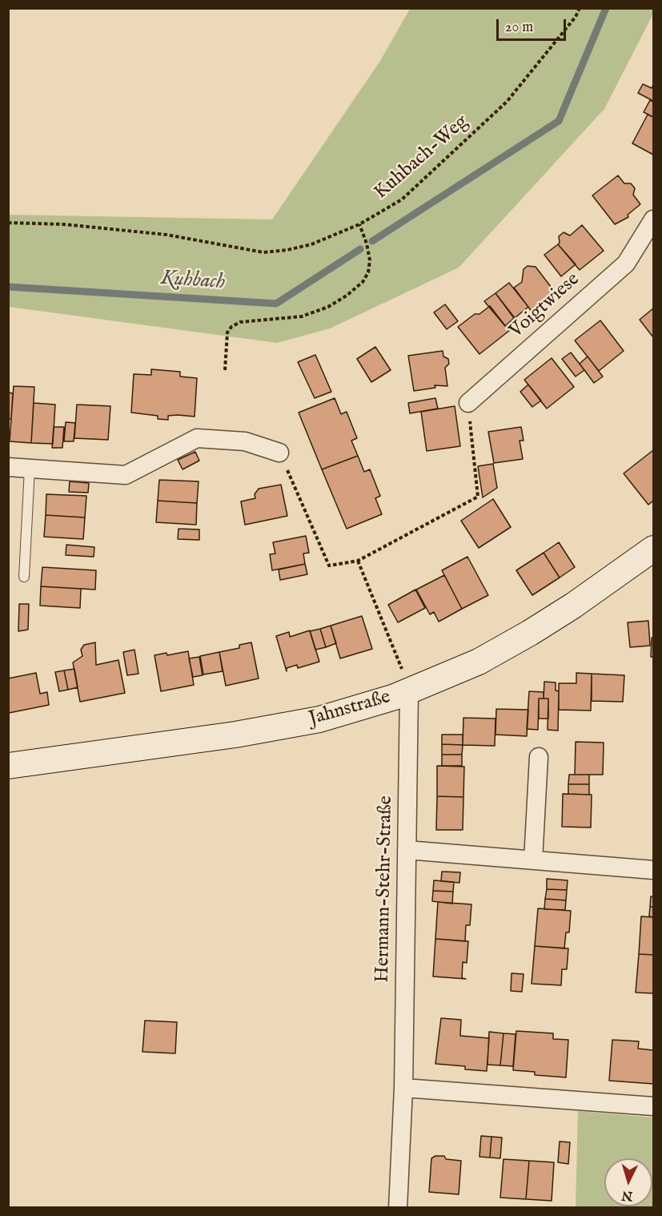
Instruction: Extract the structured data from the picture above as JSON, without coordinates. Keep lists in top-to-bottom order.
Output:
{
  "streets": {
    "main road": ["Jahnstraße"],
    "street": ["Voigtwiese", "Hermann-Stehr-Straße"],
    "path": ["Kuhbach-Weg"]
  },
  "crossings": [
    ["Jahnstraße", "Hermann-Stehr-Straße"]
  ],
  "water": ["Kuhbach"],
  "scale_bar": "20 m",
  "north": "bottom"
}
